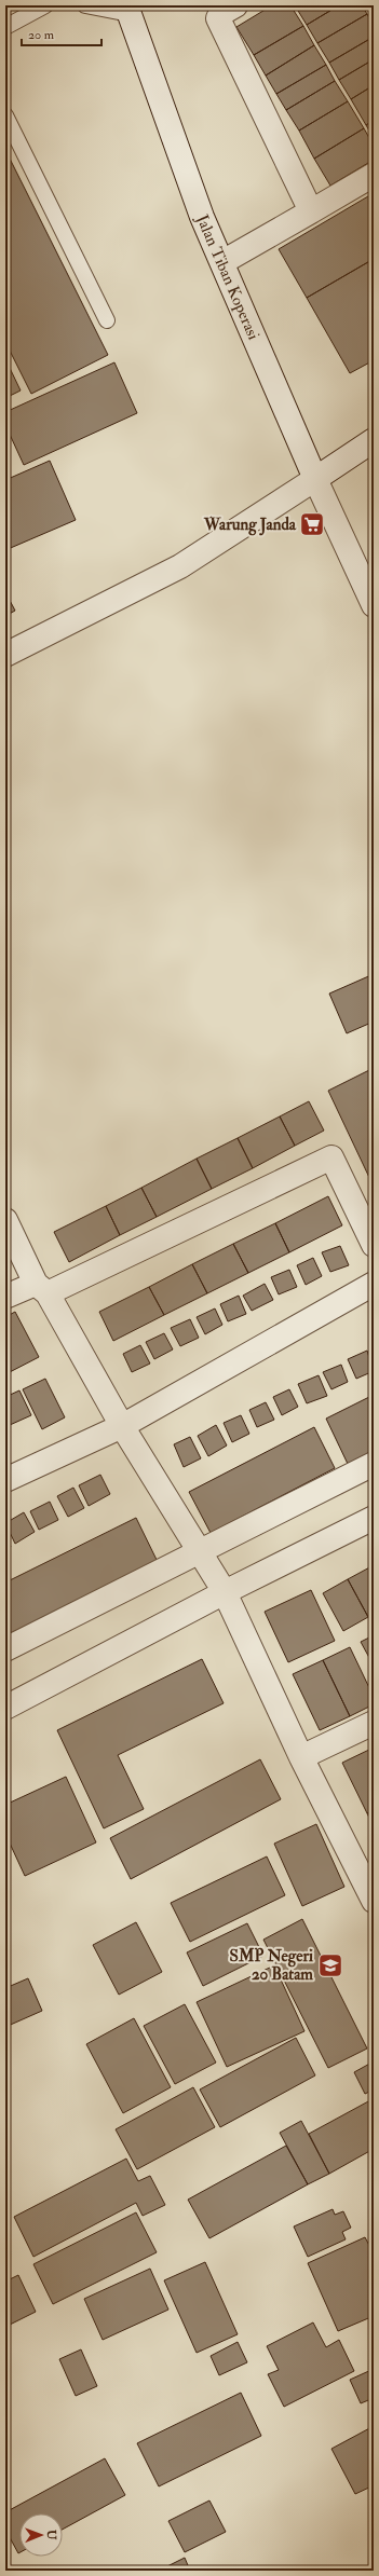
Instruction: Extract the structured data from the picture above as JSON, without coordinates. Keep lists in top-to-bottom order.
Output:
{
  "streets": {
    "street": ["Jalan Tiban Koperasi"]
  },
  "places": {
    "supermarket": ["Warung Janda"],
    "school or university": ["SMP Negeri 20 Batam"]
  },
  "scale_bar": "20 m",
  "north": "right"
}
